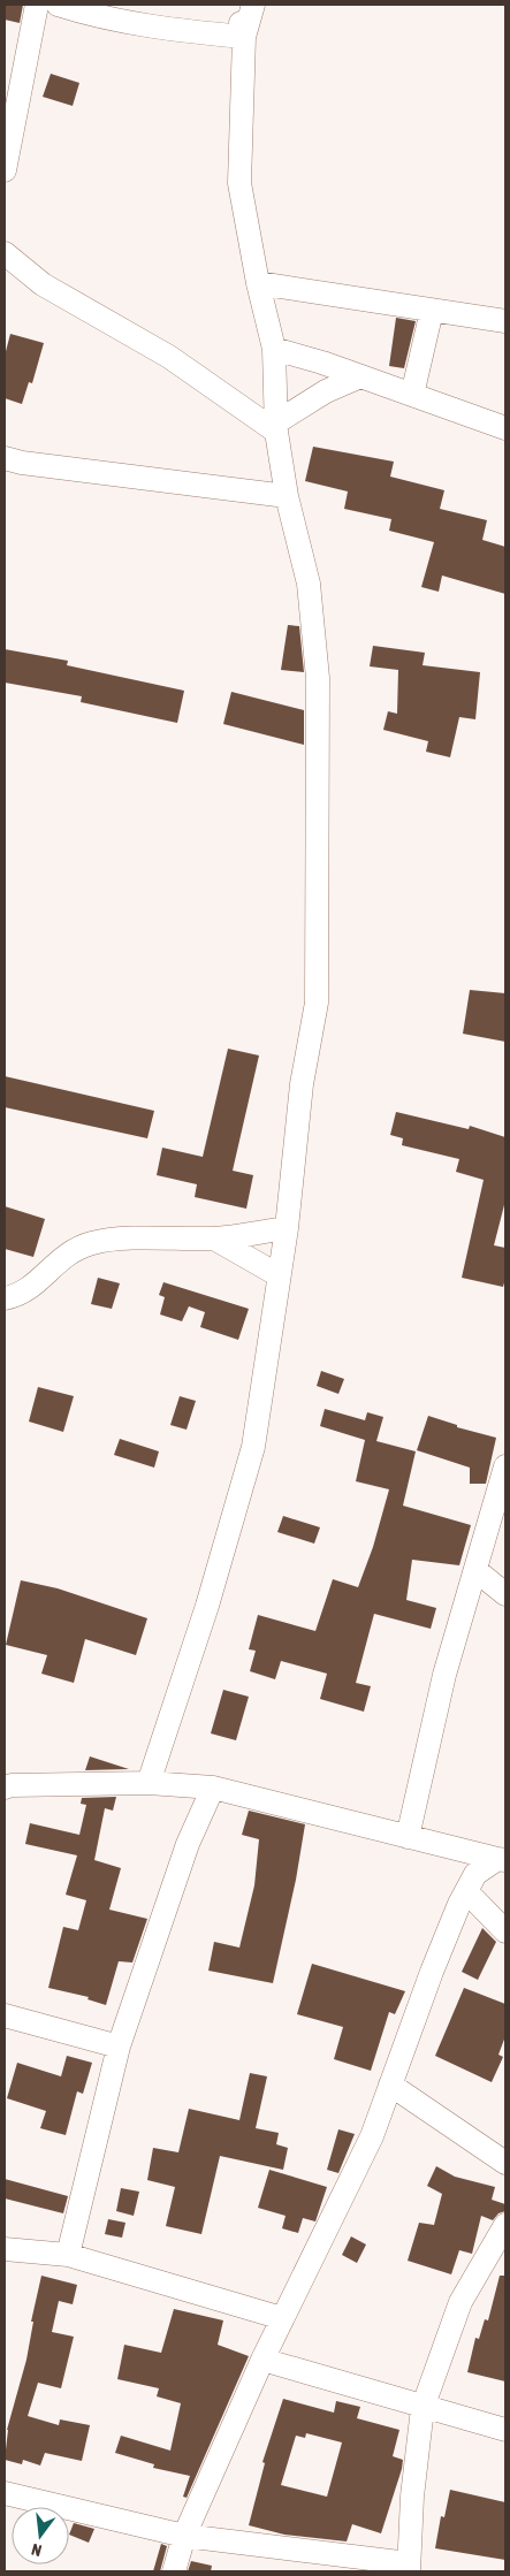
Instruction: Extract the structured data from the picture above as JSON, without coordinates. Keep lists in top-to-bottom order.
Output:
{
  "north": "bottom"
}
